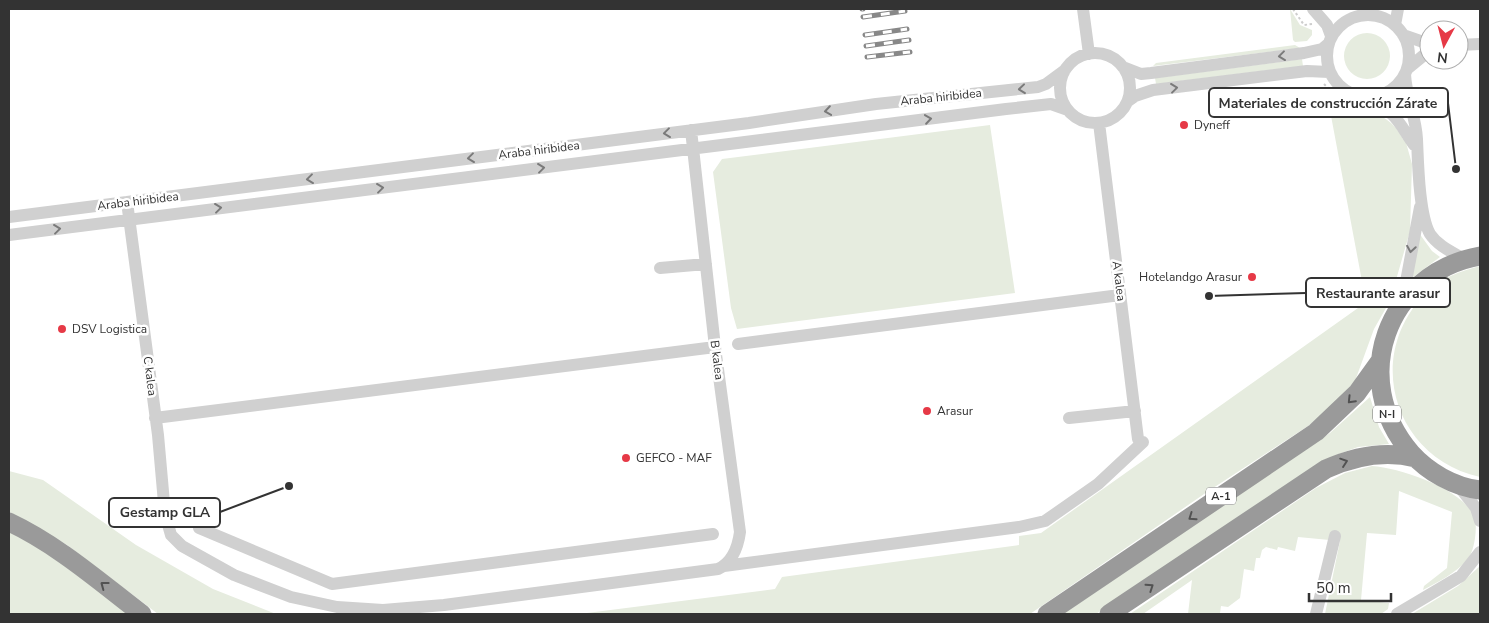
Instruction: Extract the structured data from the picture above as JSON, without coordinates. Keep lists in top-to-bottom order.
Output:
{
  "streets": {
    "highway": ["N-I", "A-1"],
    "street": [
      "Araba hiribidea",
      "A kalea",
      "B kalea",
      "C kalea"
    ]
  },
  "crossings": [
    ["Araba hiribidea", "A kalea"],
    ["Araba hiribidea", "B kalea"],
    ["Araba hiribidea", "C kalea"],
    ["A kalea", "B kalea"],
    ["N-I", "A-1"]
  ],
  "places": [
    "Dyneff",
    "Materiales de construcción Zárate",
    "Hotelandgo Arasur",
    "Restaurante arasur",
    "DSV Logistica",
    "Arasur",
    "GEFCO - MAF",
    "Gestamp GLA"
  ],
  "scale_bar": "50 m",
  "north": "bottom"
}
